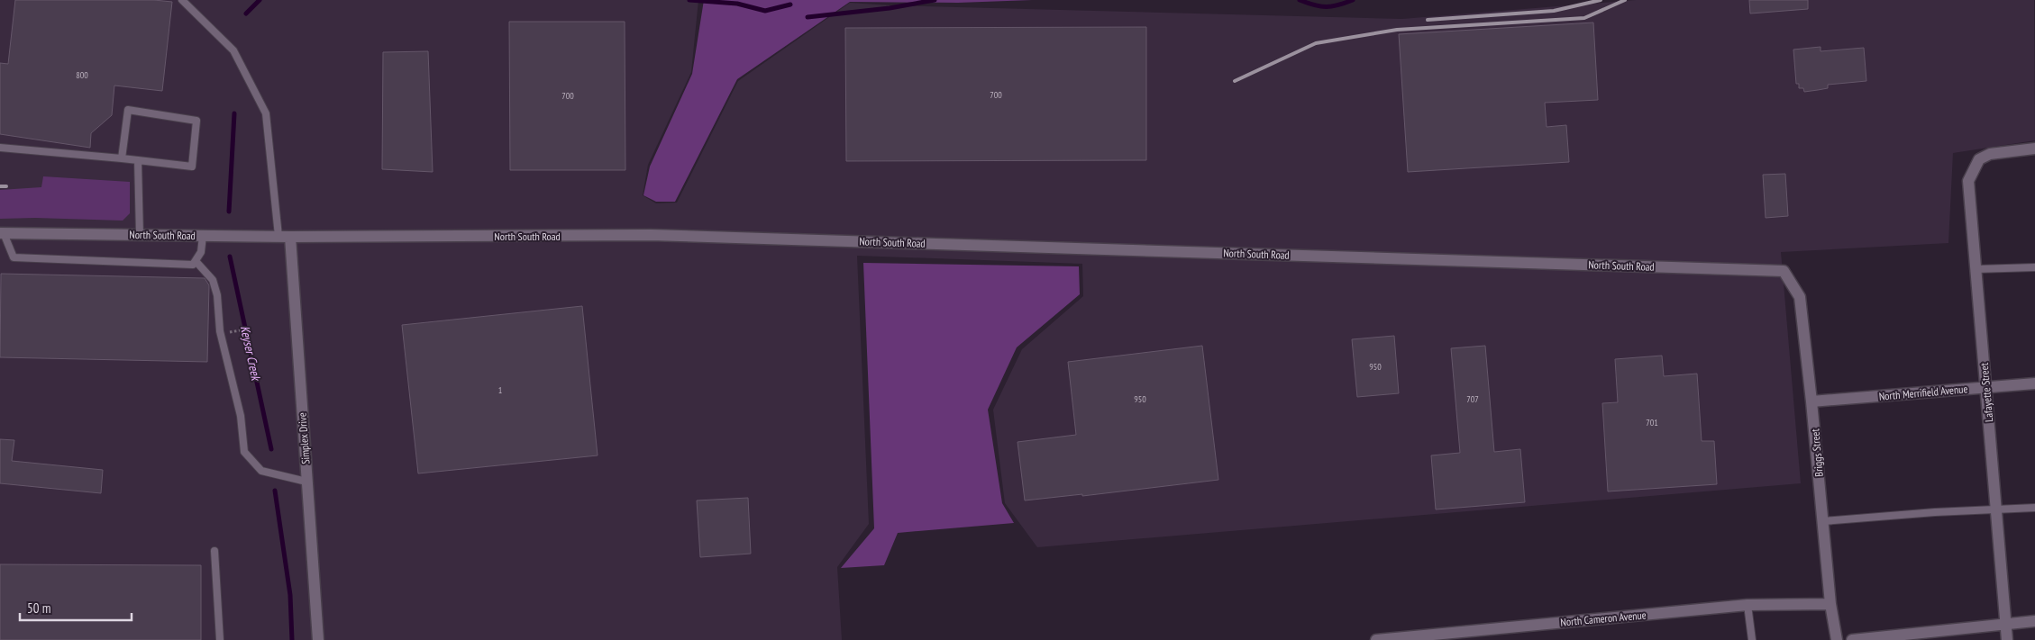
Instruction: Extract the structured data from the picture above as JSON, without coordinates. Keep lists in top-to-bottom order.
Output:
{
  "streets": {
    "street": [
      "North South Road",
      "North Merrifield Avenue",
      "Lafayette Street",
      "Simplex Drive",
      "Briggs Street",
      "North Cameron Avenue"
    ]
  },
  "crossings": [
    ["North South Road", "Simplex Drive"],
    ["North South Road", "Briggs Street"],
    ["North Merrifield Avenue", "Lafayette Street"],
    ["North Merrifield Avenue", "Briggs Street"],
    ["Briggs Street", "North Cameron Avenue"]
  ],
  "water": ["Keyser Creek"],
  "house_numbers": [
    "800",
    "700",
    "700",
    "950",
    "1",
    "950",
    "707",
    "701"
  ],
  "scale_bar": "50 m"
}
